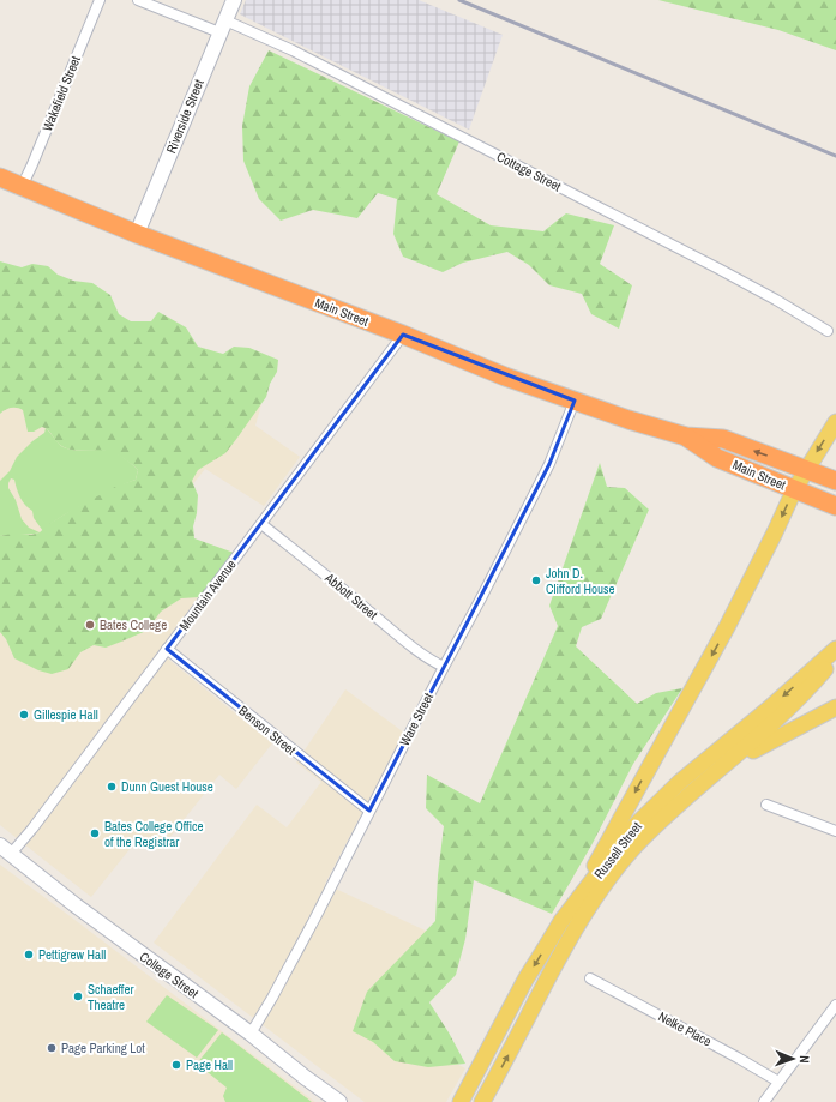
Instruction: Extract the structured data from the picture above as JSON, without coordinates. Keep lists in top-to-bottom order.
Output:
{
  "streets": {
    "highway": ["Main Street"],
    "main road": ["Riverside Street", "Russell Street", "College Street"],
    "street": [
      "Wakefield Street",
      "Cottage Street",
      "Mountain Avenue",
      "Abbott Street",
      "Ware Street",
      "Benson Street",
      "Nelke Place"
    ]
  },
  "crossings": [
    ["Wakefield Street", "Main Street"],
    ["Riverside Street", "Cottage Street"],
    ["Riverside Street", "Main Street"],
    ["Main Street", "Mountain Avenue"],
    ["Main Street", "Ware Street"],
    ["Mountain Avenue", "Abbott Street"],
    ["Mountain Avenue", "Benson Street"],
    ["Mountain Avenue", "College Street"],
    ["Abbott Street", "Ware Street"],
    ["Ware Street", "Benson Street"],
    ["Ware Street", "College Street"]
  ],
  "places": [
    "John D. Clifford House",
    "Bates College",
    "Gillespie Hall",
    "Dunn Guest House",
    "Bates College Office of the Registrar",
    "Pettigrew Hall",
    "Schaeffer Theatre",
    "Page Parking Lot",
    "Page Hall"
  ],
  "north": "right"
}
